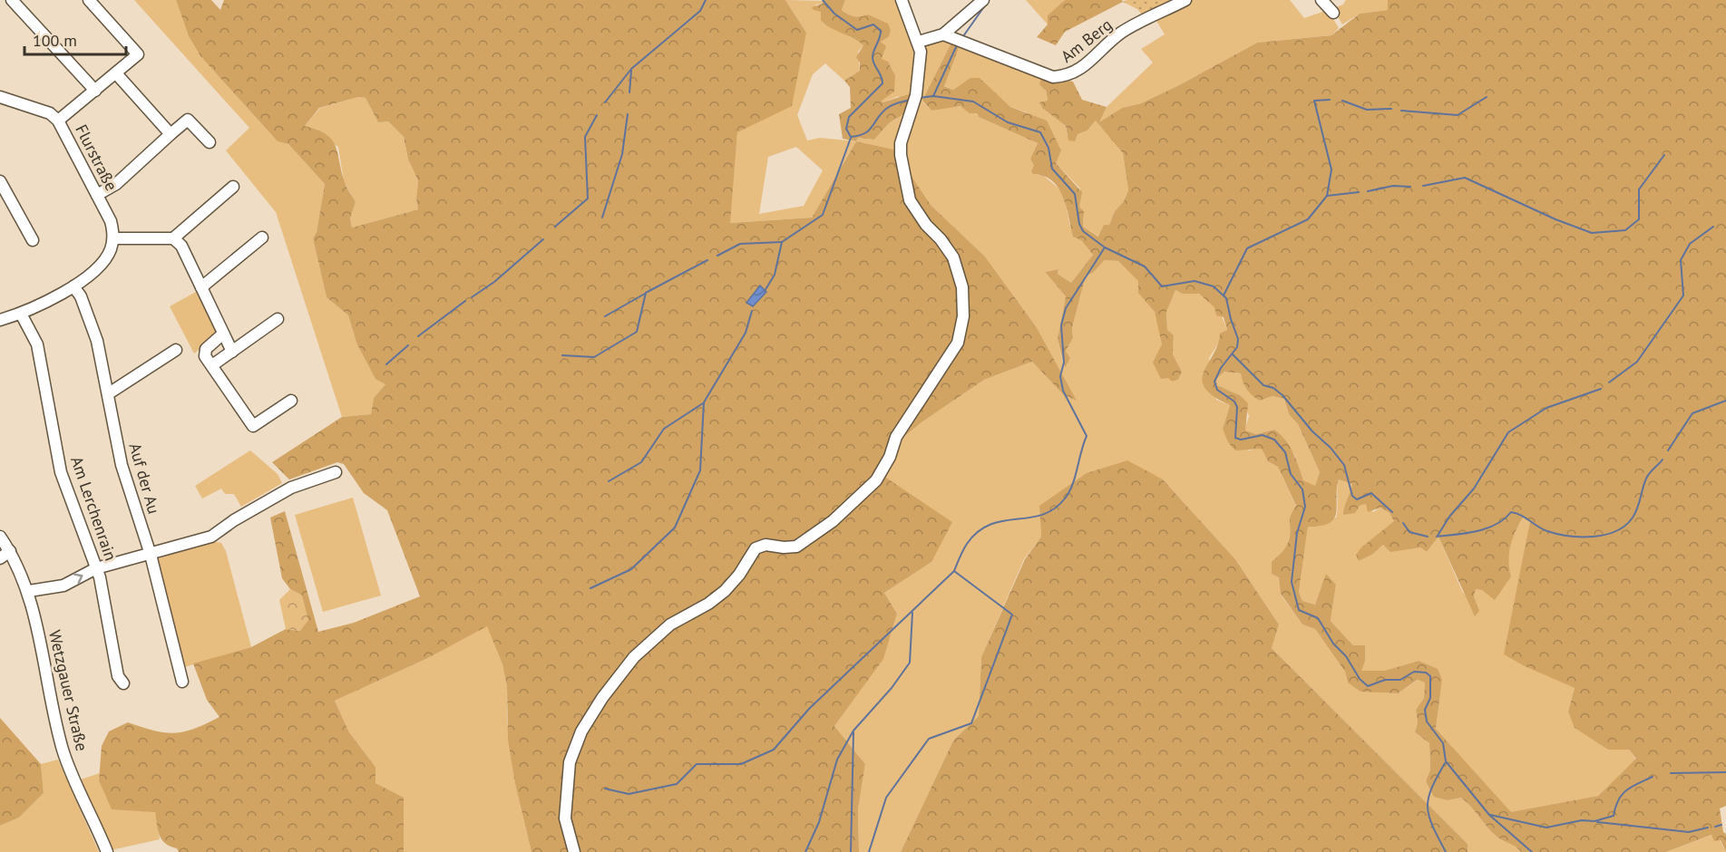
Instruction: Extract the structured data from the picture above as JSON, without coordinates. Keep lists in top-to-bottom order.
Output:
{
  "streets": {
    "street": [
      "Am Berg",
      "Flurstraße",
      "Auf der Au",
      "Am Lerchenrain",
      "Wetzgauer Straße"
    ]
  },
  "scale_bar": "100 m"
}
